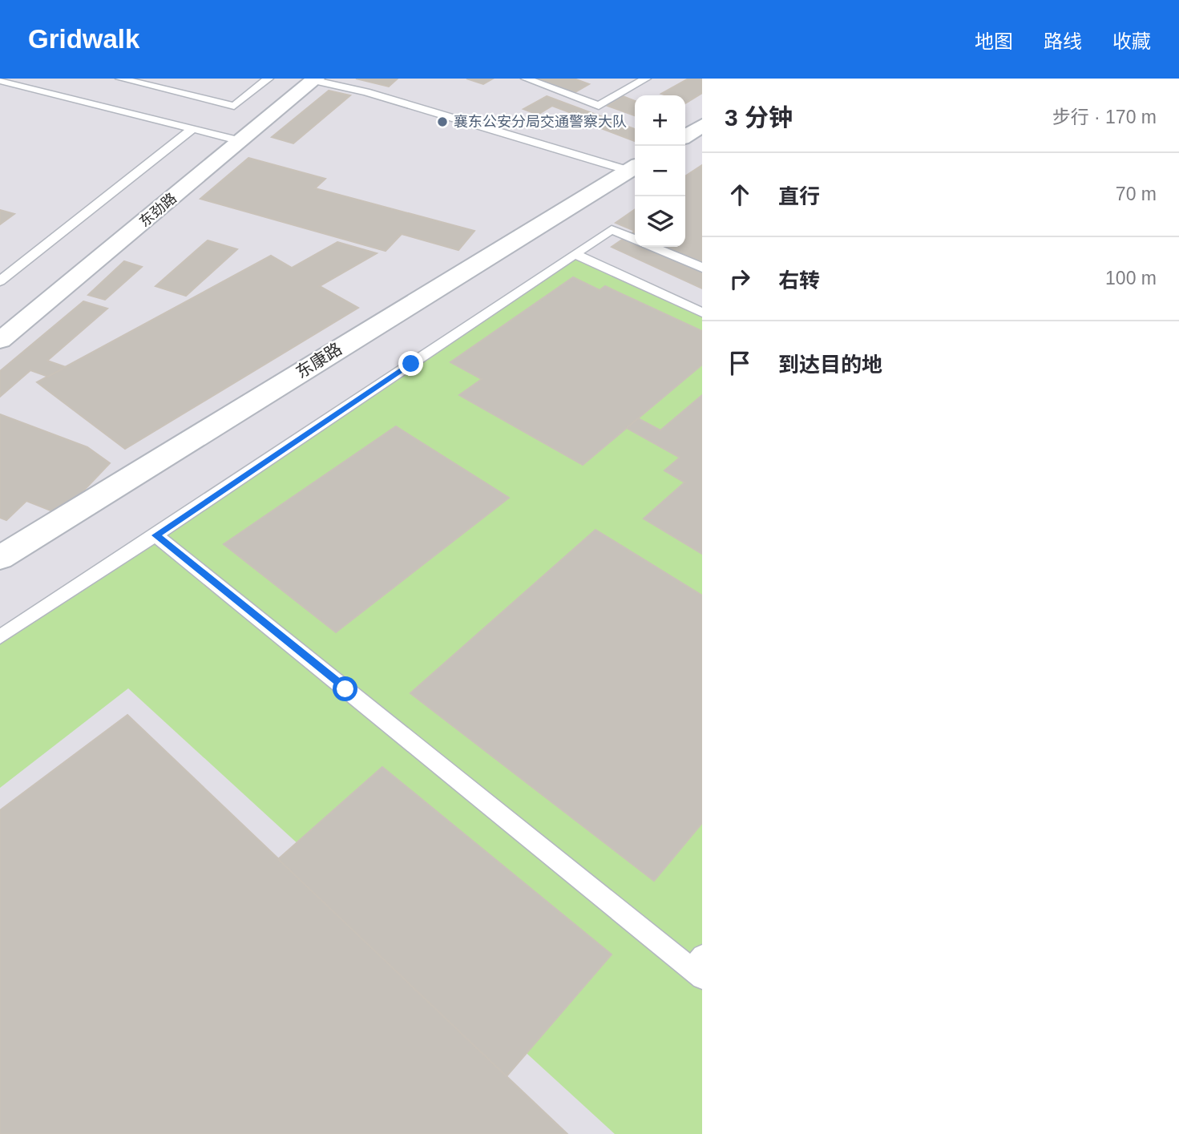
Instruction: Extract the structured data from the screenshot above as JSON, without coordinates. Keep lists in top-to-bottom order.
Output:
{
  "streets": {
    "street": ["东劲路", "东康路"]
  },
  "places": ["襄东公安分局交通警察大队"],
  "page": {
    "header": "Gridwalk",
    "nav": ["地图", "路线", "收藏"],
    "heading": ["3 分钟", "步行 · 170 m"],
    "map_buttons": ["+", "−"],
    "list": [
      ["直行", "70 m"],
      ["右转", "100 m"],
      "到达目的地"
    ]
  }
}
